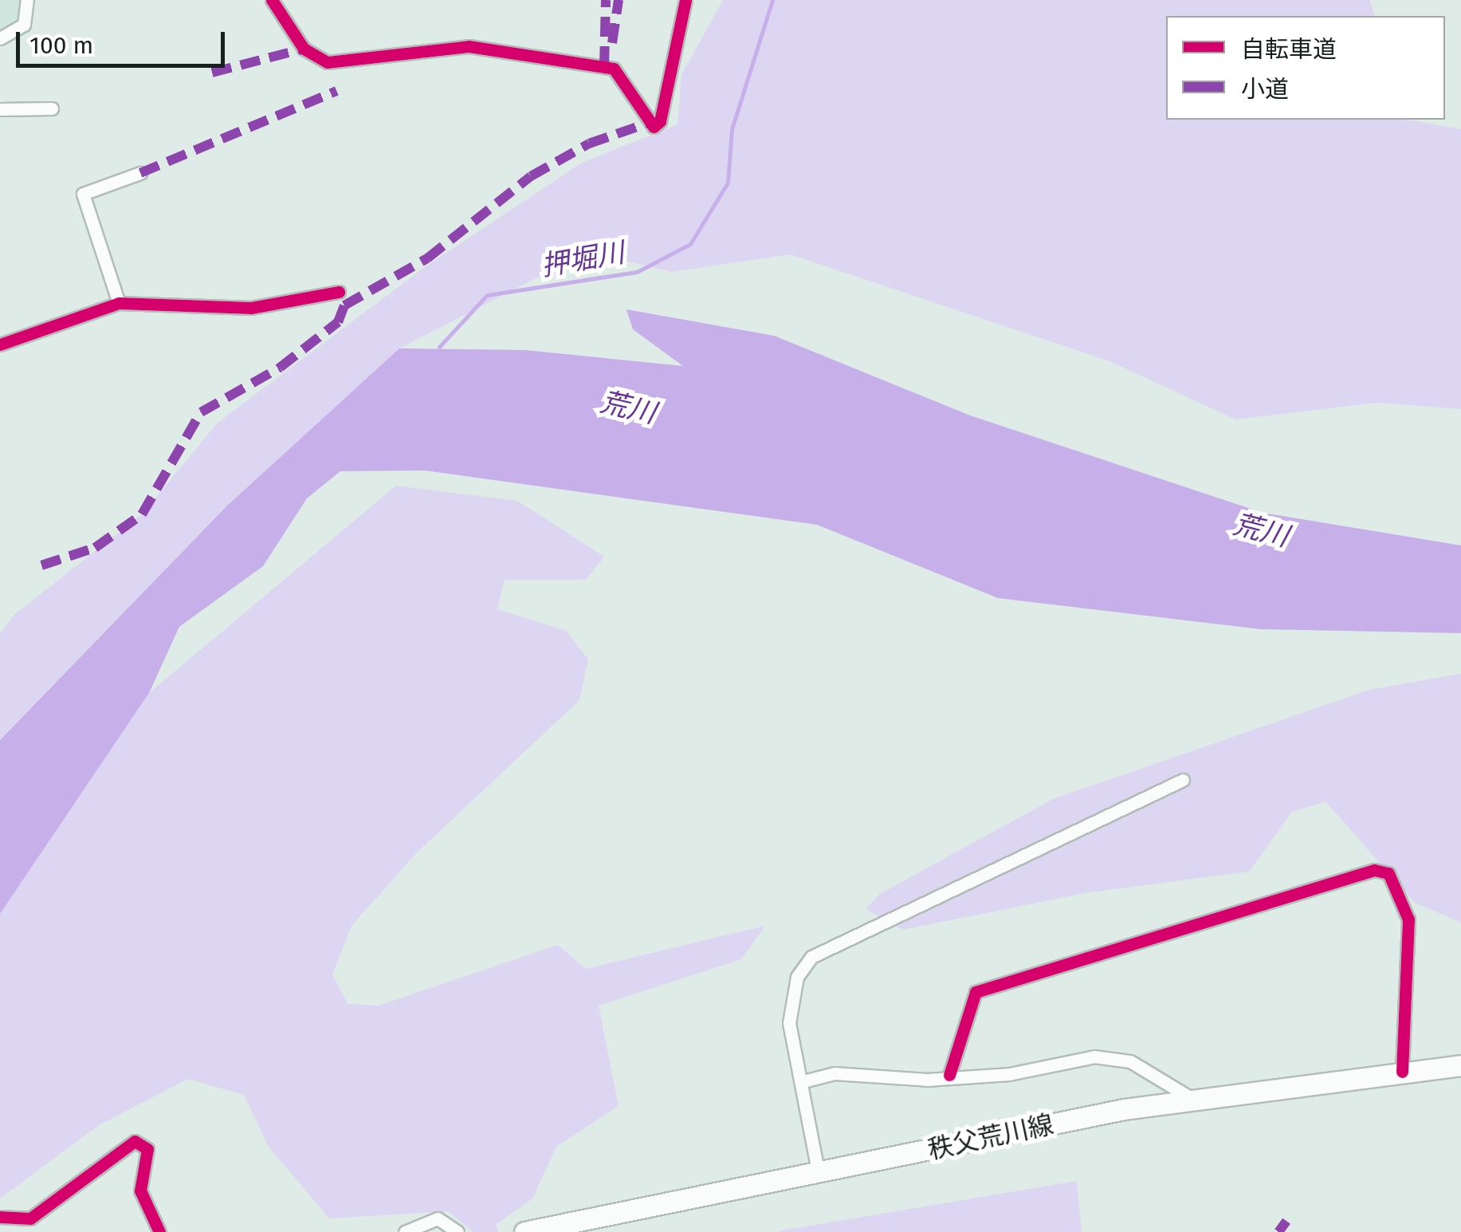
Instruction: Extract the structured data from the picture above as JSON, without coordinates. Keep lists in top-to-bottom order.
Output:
{
  "streets": {
    "main road": ["秩父荒川線"]
  },
  "water": ["押堀川", "荒川"],
  "legend": ["自転車道", "小道"],
  "scale_bar": "100 m"
}
